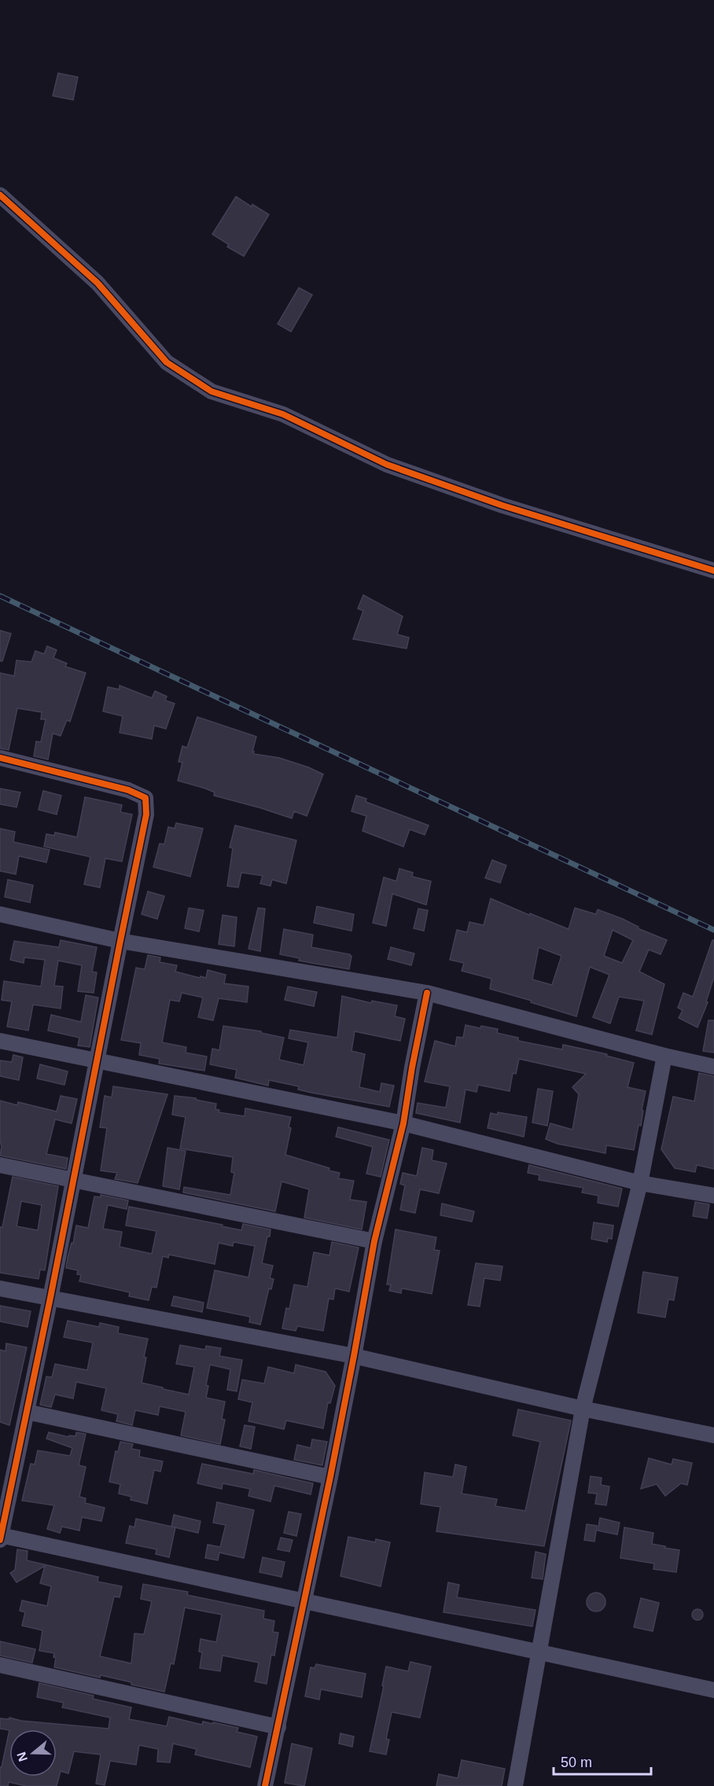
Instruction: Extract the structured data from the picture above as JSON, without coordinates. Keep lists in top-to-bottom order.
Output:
{
  "scale_bar": "50 m",
  "north": "left"
}
